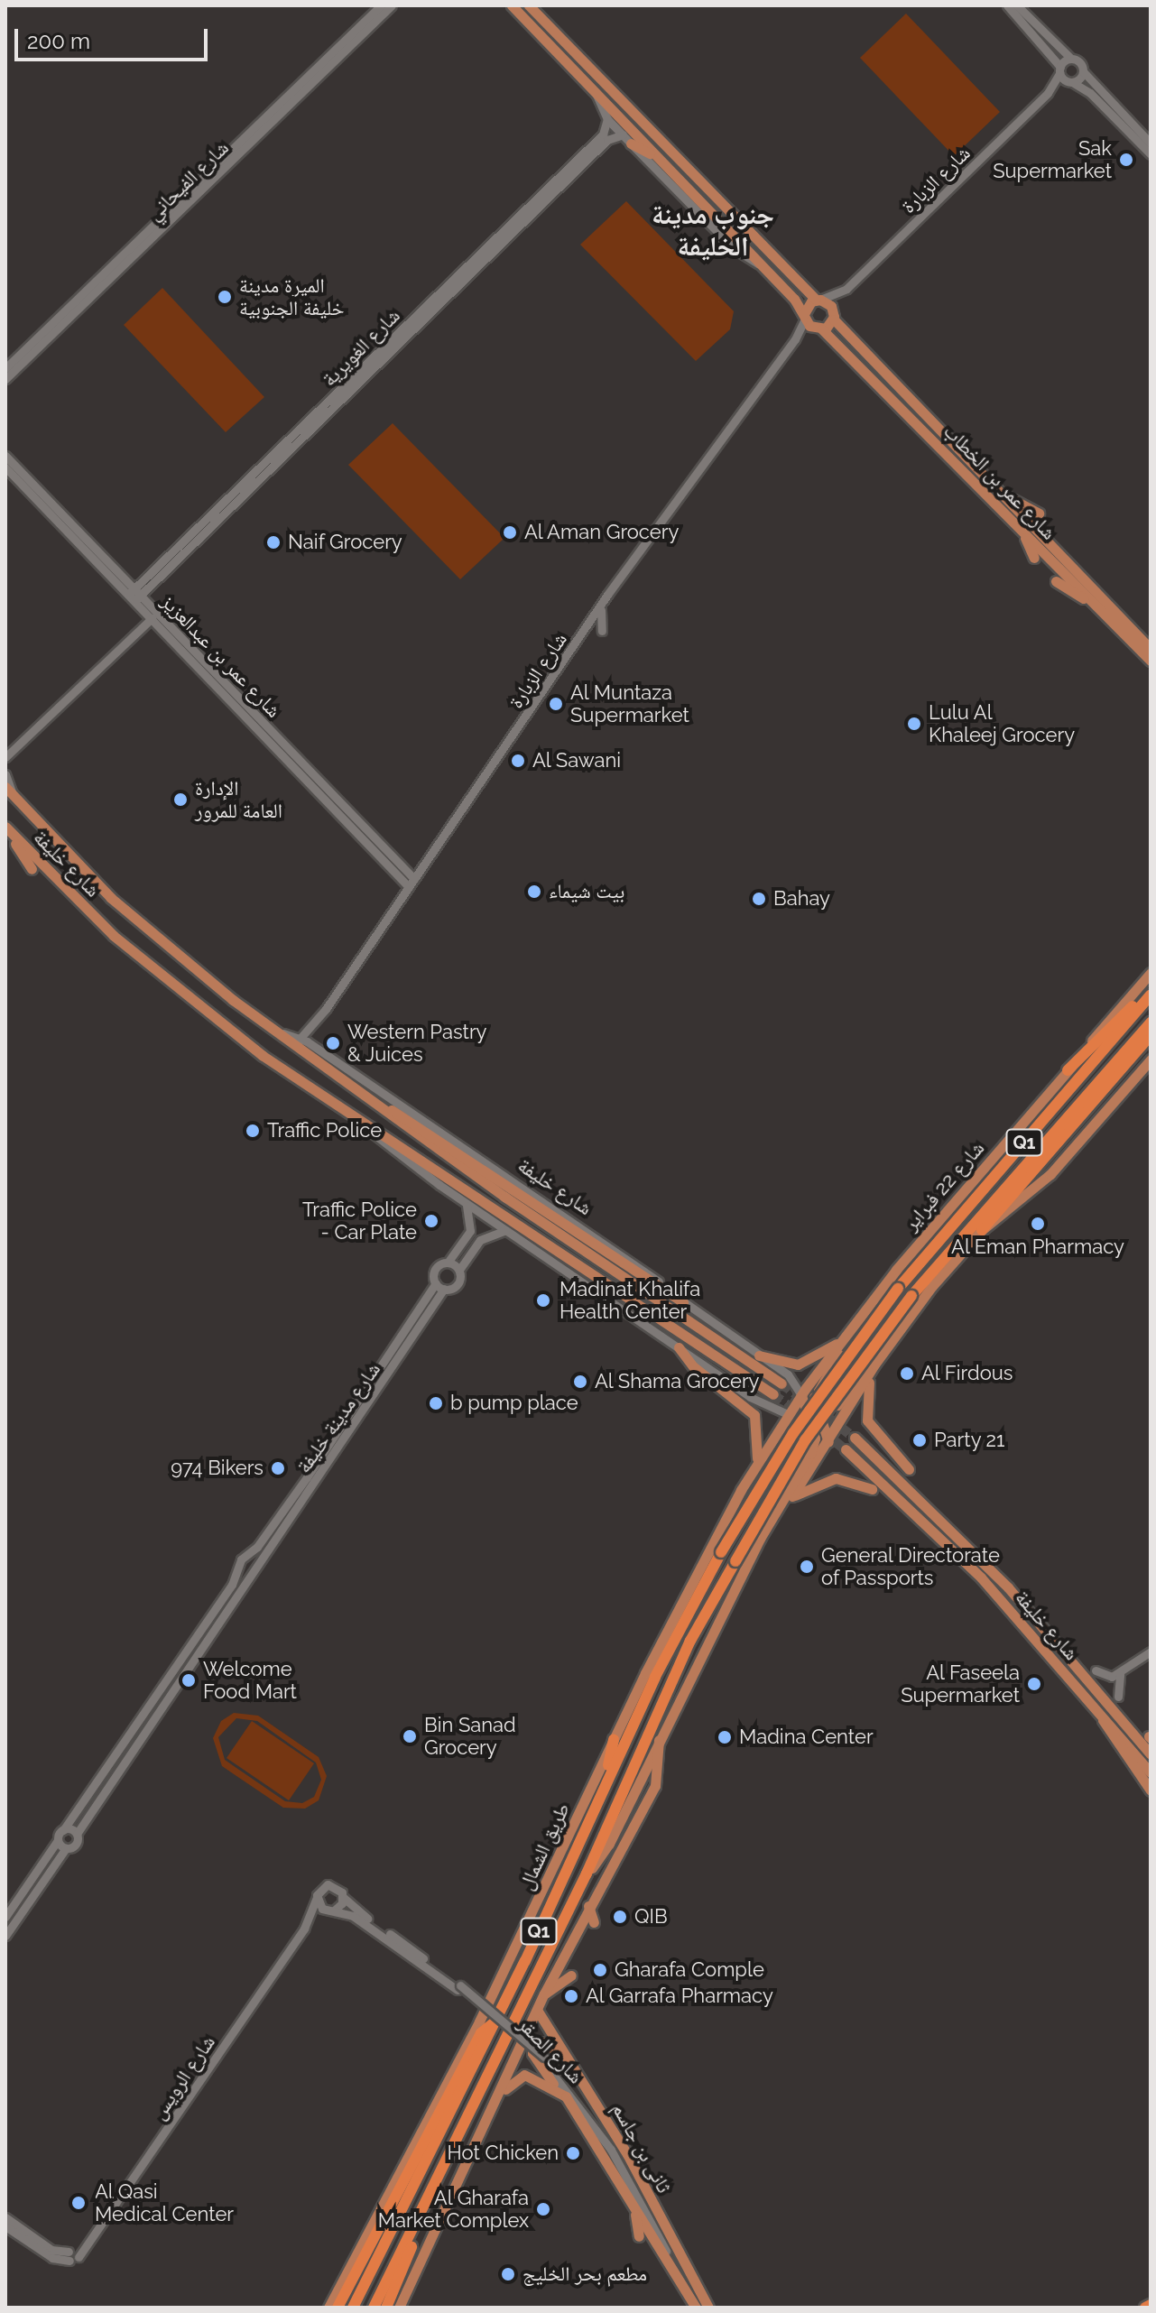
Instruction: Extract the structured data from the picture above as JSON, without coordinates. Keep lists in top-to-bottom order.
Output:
{
  "streets": {
    "highway": ["Q1", "شارع 22 فبراير", "طريق الشمال"],
    "main road": ["شارع عمر بن الخطاب", "شارع خليفة", "ثانى بن جاسم"],
    "street": [
      "شارع الزبارة",
      "شارع الفيحاني",
      "شارع الغويرية",
      "شارع عمر بن عبدالعزيز",
      "شارع مدينة خليفة",
      "شارع الصقر",
      "شارع الرويس"
    ]
  },
  "crossings": [
    ["شارع الزبارة", "شارع عمر بن الخطاب"],
    ["شارع الزبارة", "شارع عمر بن عبدالعزيز"],
    ["شارع الزبارة", "شارع خليفة"],
    ["شارع الغويرية", "شارع عمر بن عبدالعزيز"],
    ["شارع عمر بن عبدالعزيز", "شارع خليفة"],
    ["شارع خليفة", "شارع 22 فبراير"],
    ["شارع خليفة", "طريق الشمال"],
    ["شارع 22 فبراير", "طريق الشمال"],
    ["شارع الصقر", "شارع الرويس"],
    ["شارع الصقر", "ثانى بن جاسم"]
  ],
  "districts": ["جنوب مدينة الخليفة"],
  "places": [
    "Sak Supermarket",
    "الميرة مدينة خليفة الجنوبية",
    "Al Aman Grocery",
    "Naif Grocery",
    "Al Muntaza Supermarket",
    "Lulu Al Khaleej Grocery",
    "Al Sawani",
    "الإدارة العامة للمرور",
    "بيت شيماء",
    "Bahay",
    "Western Pastry & Juices",
    "Traffic Police",
    "Traffic Police - Car Plate",
    "Al Eman Pharmacy",
    "Madinat Khalifa Health Center",
    "Al Firdous",
    "Al Shama Grocery",
    "b pump place",
    "Party 21",
    "974 Bikers",
    "General Directorate of Passports",
    "Welcome Food Mart",
    "Al Faseela Supermarket",
    "Bin Sanad Grocery",
    "Madina Center",
    "QIB",
    "Gharafa Comple",
    "Al Garrafa Pharmacy",
    "Hot Chicken",
    "Al Qasi Medical Center",
    "Al Gharafa Market Complex",
    "مطعم بحر الخليج"
  ],
  "scale_bar": "200 m"
}
